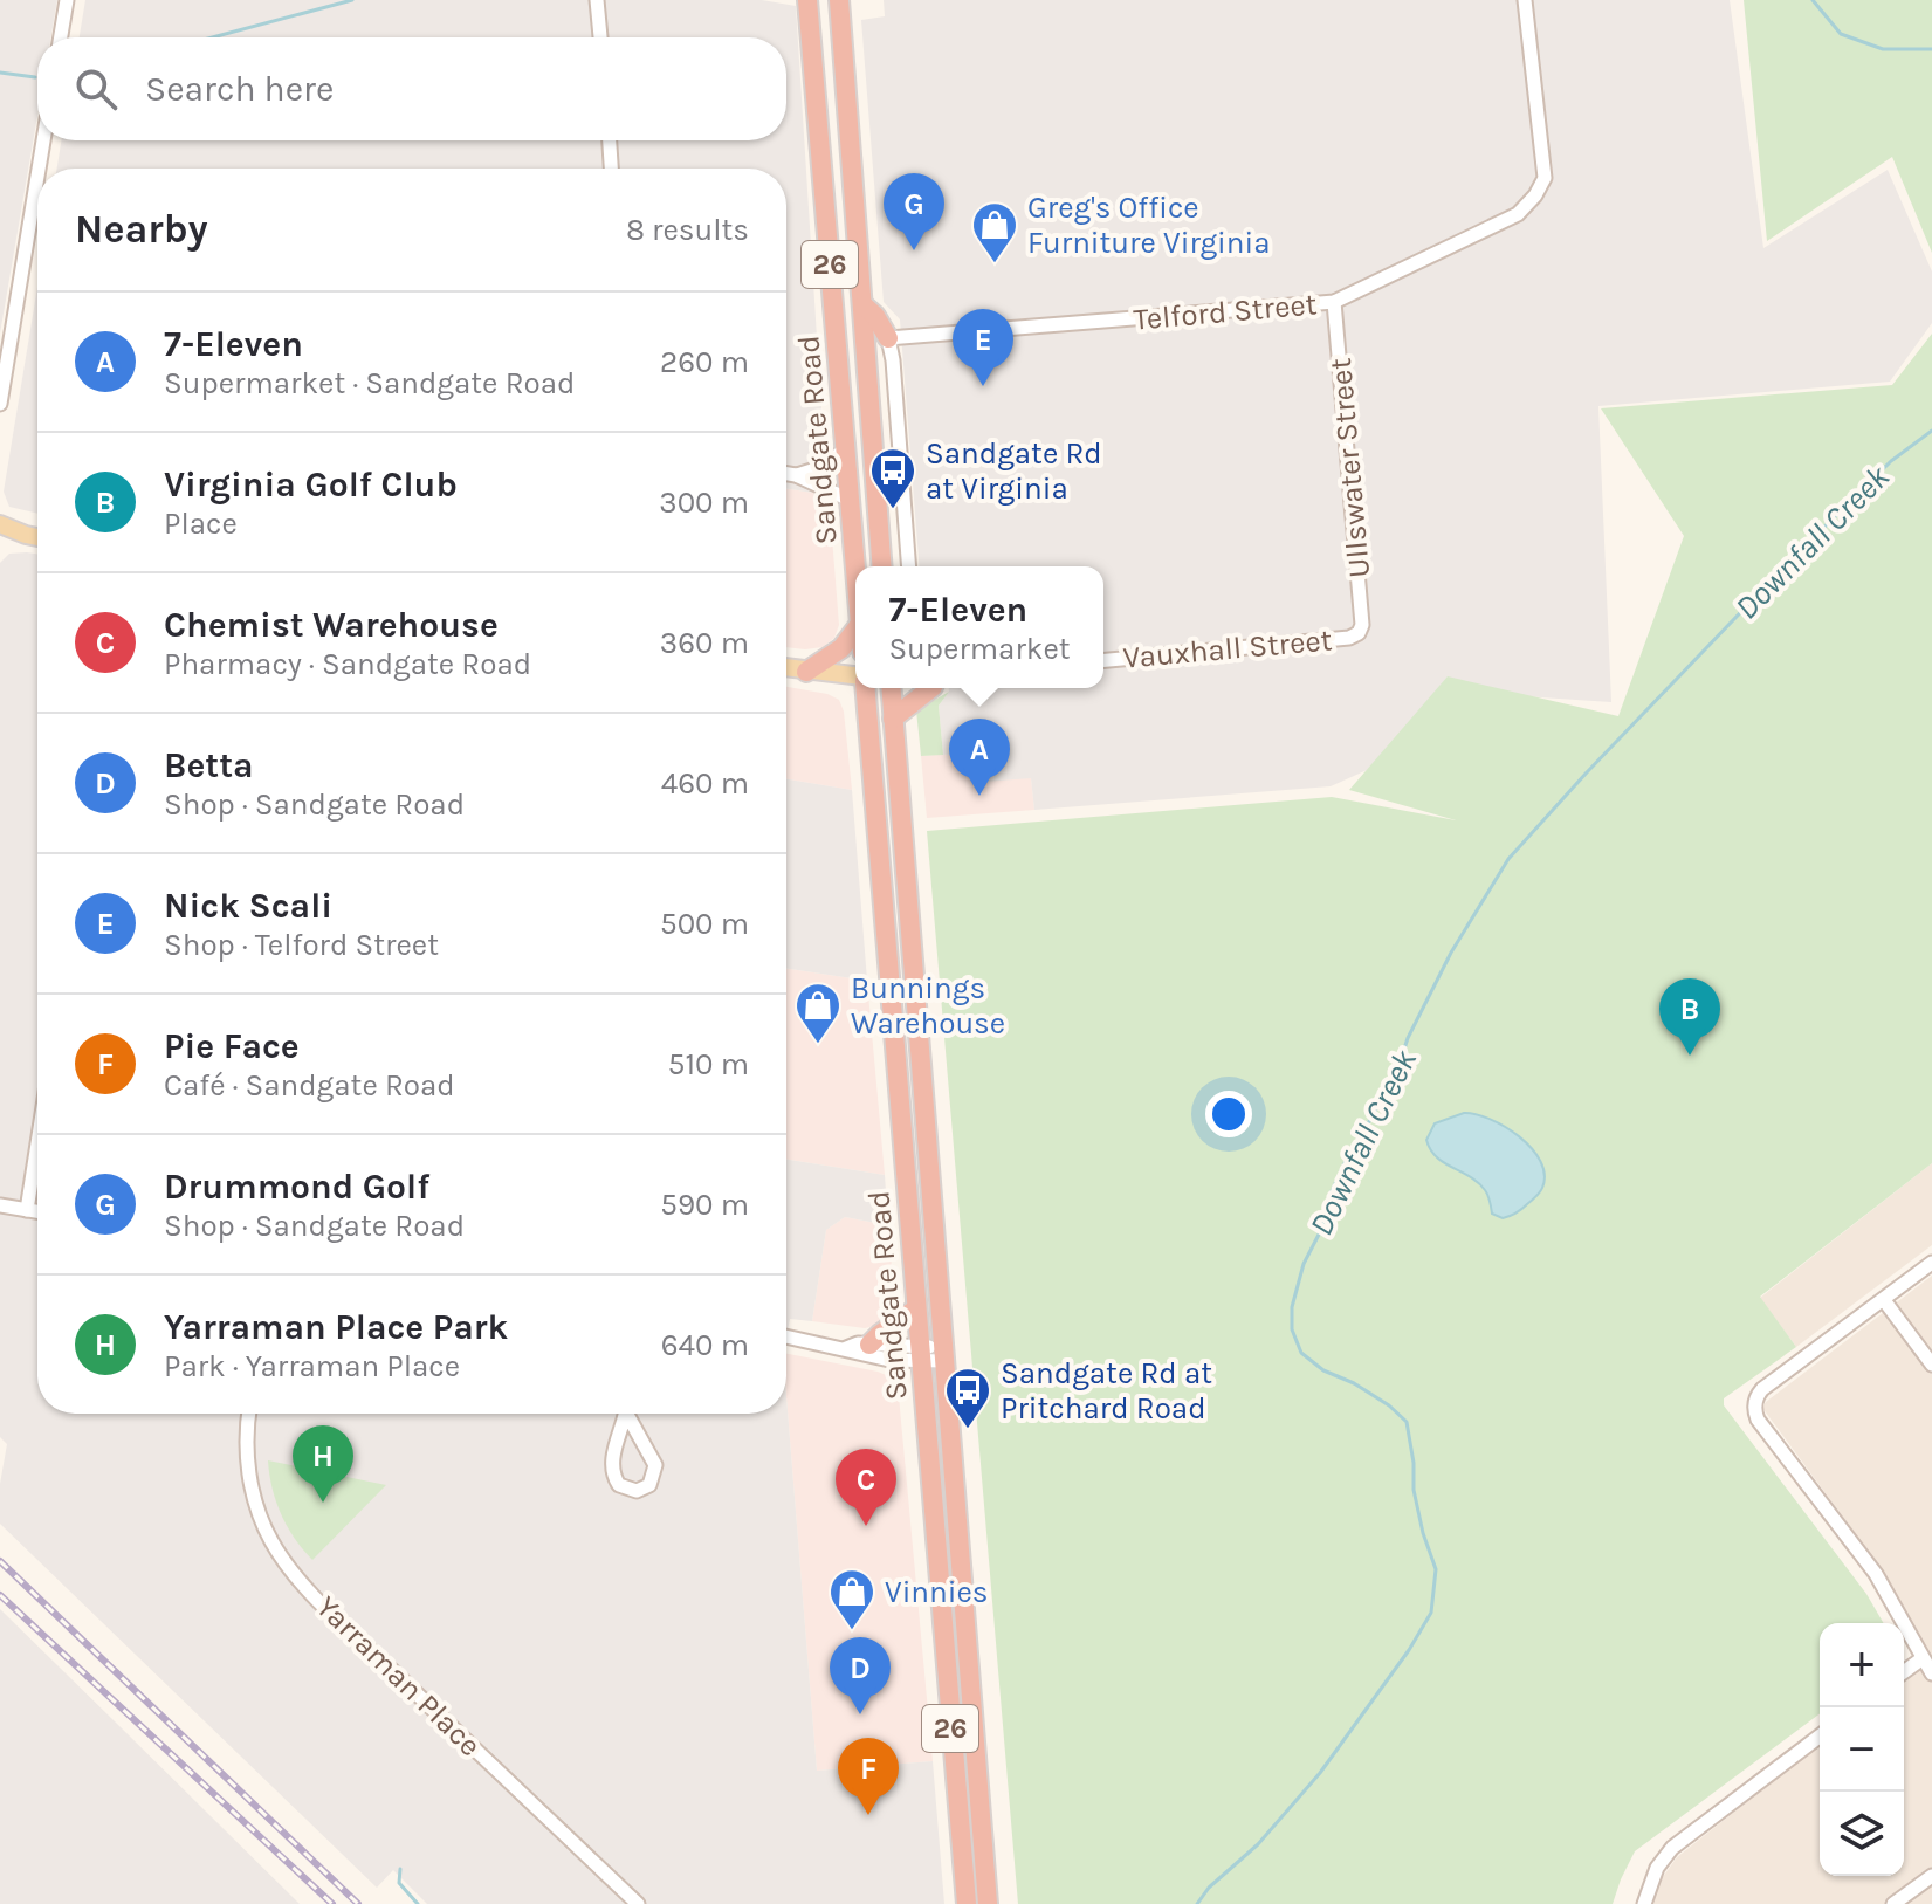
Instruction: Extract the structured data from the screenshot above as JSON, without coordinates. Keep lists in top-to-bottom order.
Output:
{
  "streets": {
    "highway": ["26", "Sandgate Road"],
    "street": [
      "Telford Street",
      "Ullswater Street",
      "Vauxhall Street",
      "Yarraman Place"
    ]
  },
  "crossings": [
    ["Telford Street", "Ullswater Street"],
    ["Ullswater Street", "Vauxhall Street"]
  ],
  "water": ["Downfall Creek"],
  "places": {
    "shop": ["Greg's Office Furniture Virginia", "Bunnings Warehouse", "Vinnies"],
    "bus stop": ["Sandgate Rd at Virginia", "Sandgate Rd at Pritchard Road"]
  },
  "page": {
    "search": "Search here",
    "heading": ["Nearby", "8 results"],
    "pins": [
      "G",
      "E",
      "A",
      "B",
      "H",
      "C",
      "D",
      "F"
    ],
    "list": [
      {
        "mark": "A",
        "name": "7-Eleven",
        "note": "Supermarket · Sandgate Road",
        "value": "260 m"
      },
      {
        "mark": "B",
        "name": "Virginia Golf Club",
        "note": "Place",
        "value": "300 m"
      },
      {
        "mark": "C",
        "name": "Chemist Warehouse",
        "note": "Pharmacy · Sandgate Road",
        "value": "360 m"
      },
      {
        "mark": "D",
        "name": "Betta",
        "note": "Shop · Sandgate Road",
        "value": "460 m"
      },
      {
        "mark": "E",
        "name": "Nick Scali",
        "note": "Shop · Telford Street",
        "value": "500 m"
      },
      {
        "mark": "F",
        "name": "Pie Face",
        "note": "Café · Sandgate Road",
        "value": "510 m"
      },
      {
        "mark": "G",
        "name": "Drummond Golf",
        "note": "Shop · Sandgate Road",
        "value": "590 m"
      },
      {
        "mark": "H",
        "name": "Yarraman Place Park",
        "note": "Park · Yarraman Place",
        "value": "640 m"
      }
    ],
    "popup": ["7-Eleven", "Supermarket"],
    "map_buttons": ["+", "−"]
  }
}
